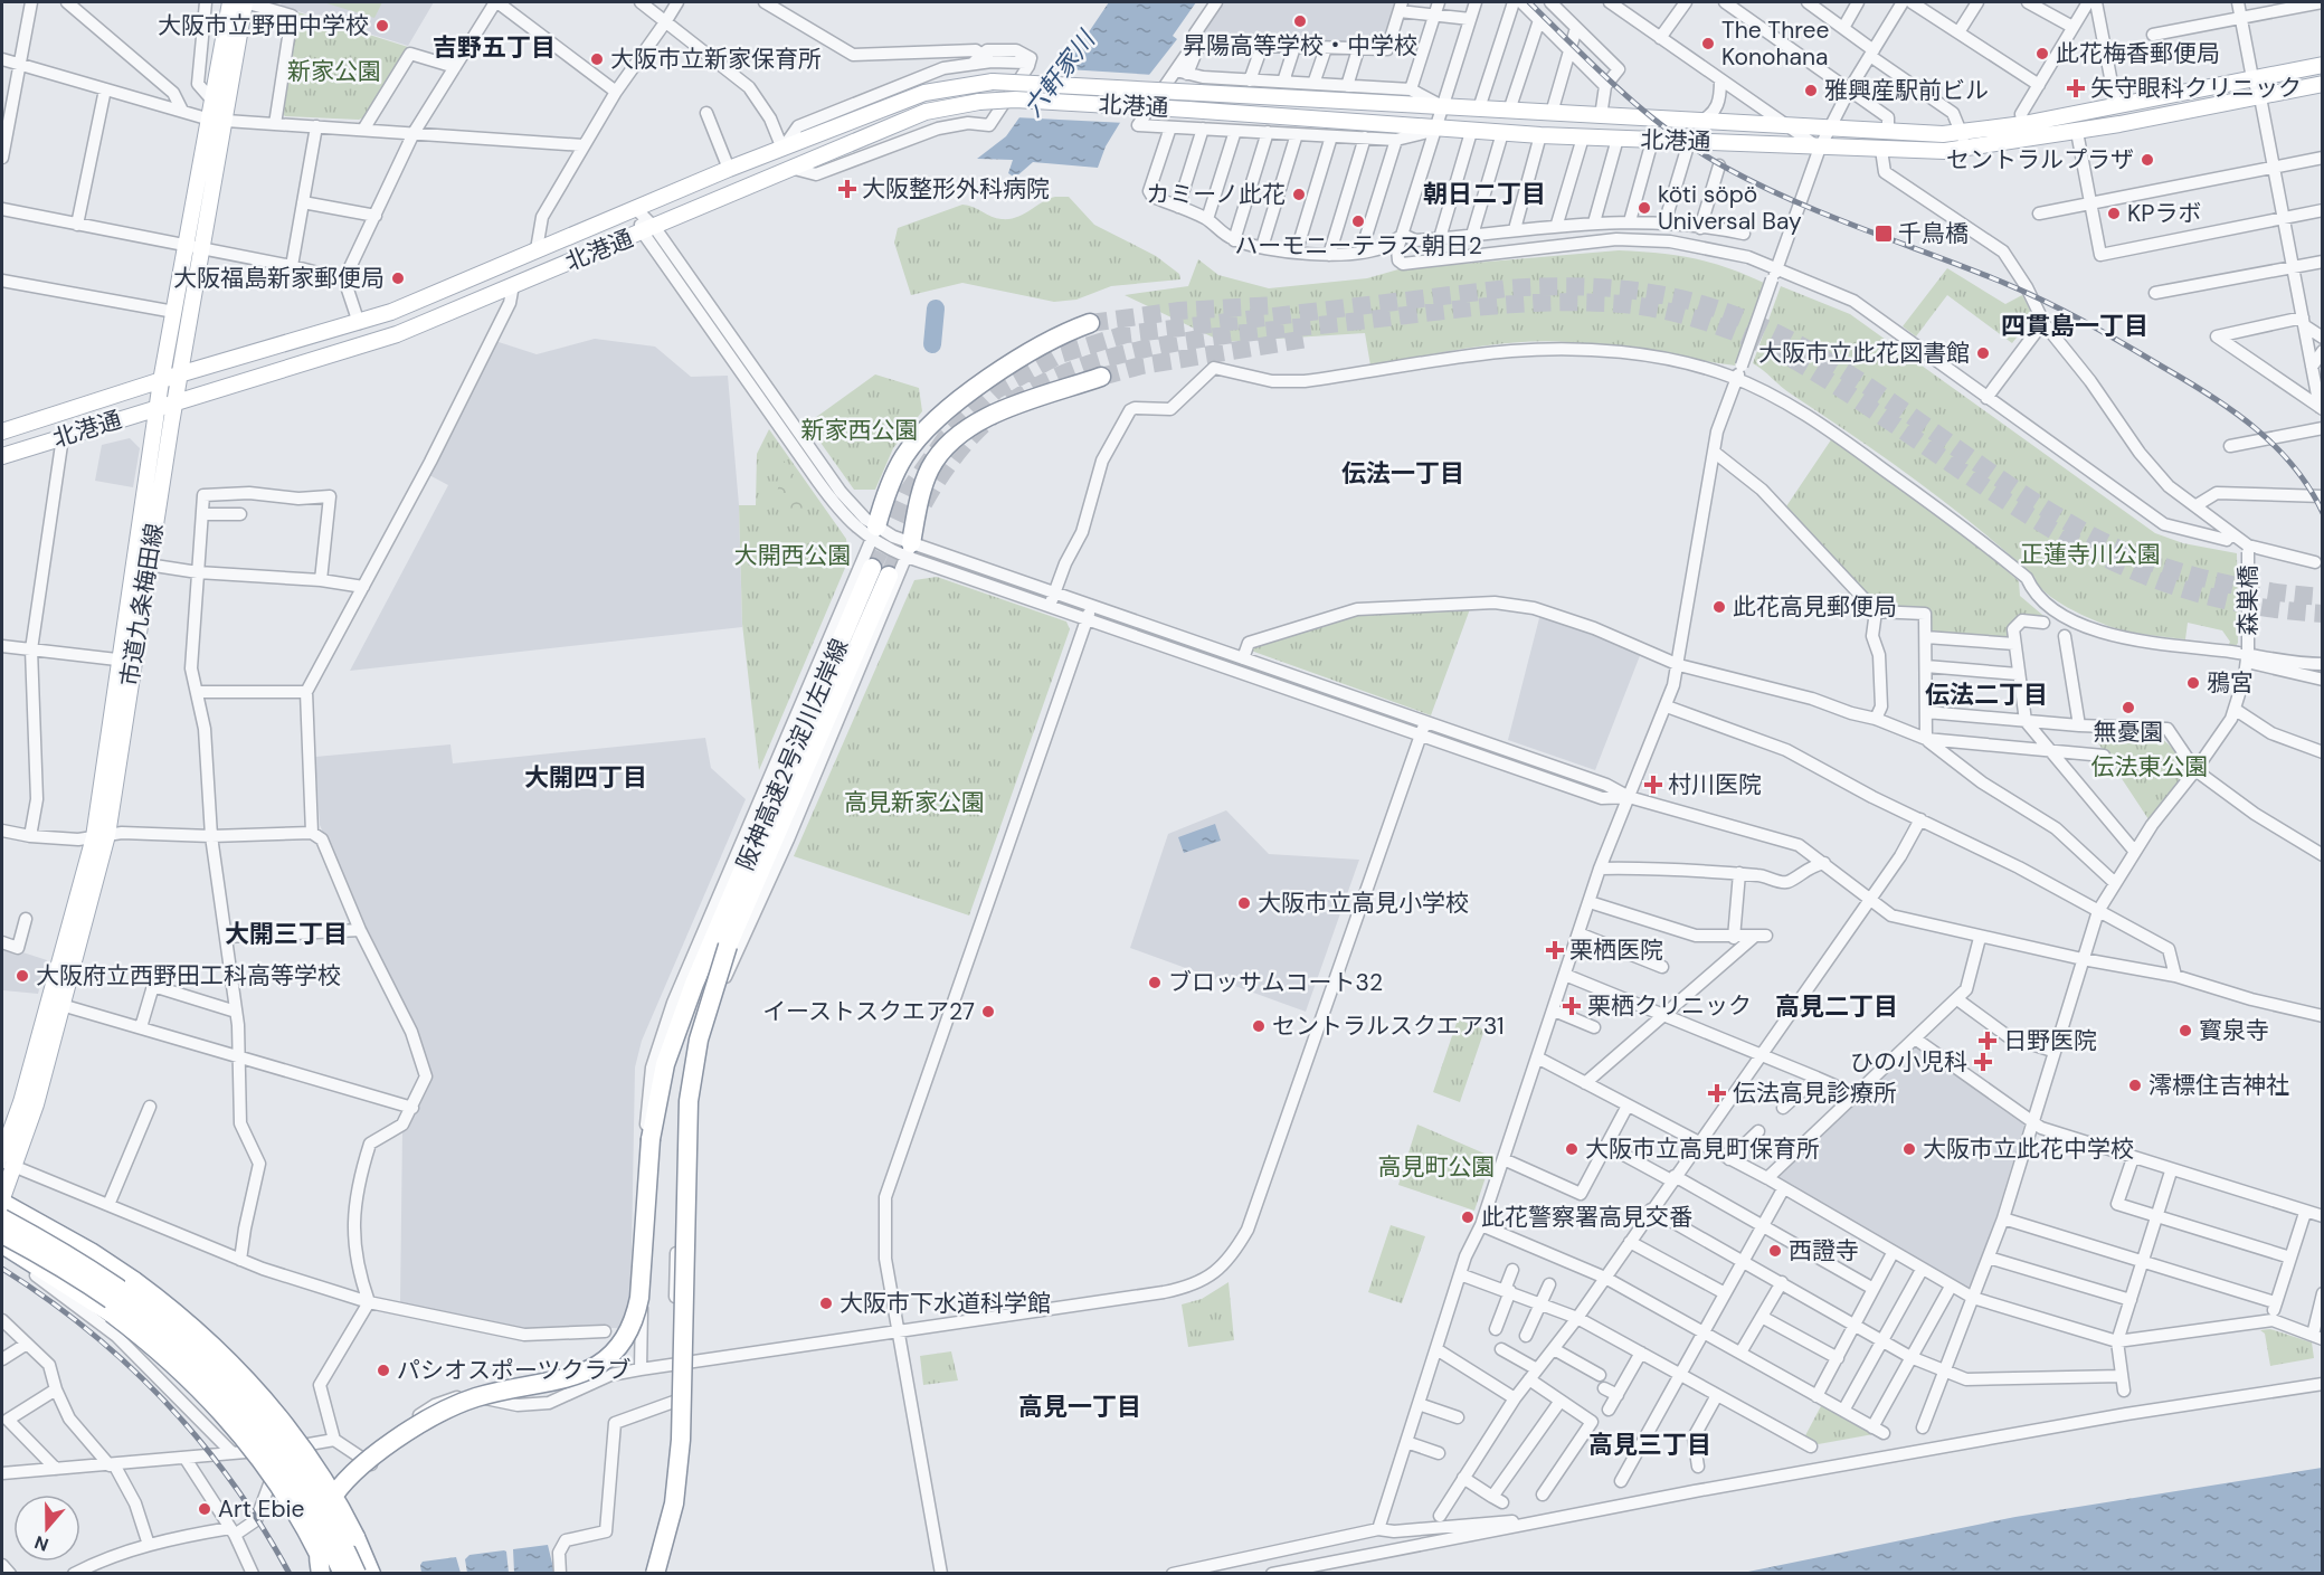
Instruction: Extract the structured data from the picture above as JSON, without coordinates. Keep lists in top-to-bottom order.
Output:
{
  "streets": {
    "highway": ["阪神高速2号淀川左岸線"],
    "main road": ["北港通", "市道九条梅田線"],
    "street": ["森巣橋"]
  },
  "crossings": [
    ["北港通", "市道九条梅田線"]
  ],
  "districts": [
    "吉野五丁目",
    "朝日二丁目",
    "四貫島一丁目",
    "伝法一丁目",
    "伝法二丁目",
    "大開四丁目",
    "大開三丁目",
    "高見二丁目",
    "高見一丁目",
    "高見三丁目"
  ],
  "water": ["六軒家川"],
  "parks": [
    "新家公園",
    "新家西公園",
    "正蓮寺川公園",
    "大開西公園",
    "伝法東公園",
    "高見新家公園",
    "高見町公園"
  ],
  "places": {
    "other": [
      "昇陽高等学校・中学校",
      "大阪市立野田中学校",
      "The Three Konohana",
      "此花梅香郵便局",
      "大阪市立新家保育所",
      "雅興産駅前ビル",
      "セントラルプラザ",
      "カミーノ此花",
      "köti söpö Universal Bay",
      "KPラボ",
      "ハーモニーテラス朝日2",
      "大阪福島新家郵便局",
      "大阪市立此花図書館",
      "此花高見郵便局",
      "鴉宮",
      "無憂園",
      "大阪市立高見小学校",
      "大阪府立西野田工科高等学校",
      "ブロッサムコート32",
      "イーストスクエア27",
      "セントラルスクエア31",
      "寳泉寺",
      "澪標住吉神社",
      "大阪市立高見町保育所",
      "大阪市立此花中学校",
      "此花警察署高見交番",
      "西證寺",
      "大阪市下水道科学館",
      "パシオスポーツクラブ",
      "Art Ebie"
    ],
    "health": [
      "矢守眼科クリニック",
      "大阪整形外科病院",
      "村川医院",
      "栗栖医院",
      "栗栖クリニック",
      "日野医院",
      "ひの小児科",
      "伝法高見診療所"
    ],
    "transit": ["千鳥橋"]
  },
  "north": "bottom"
}
